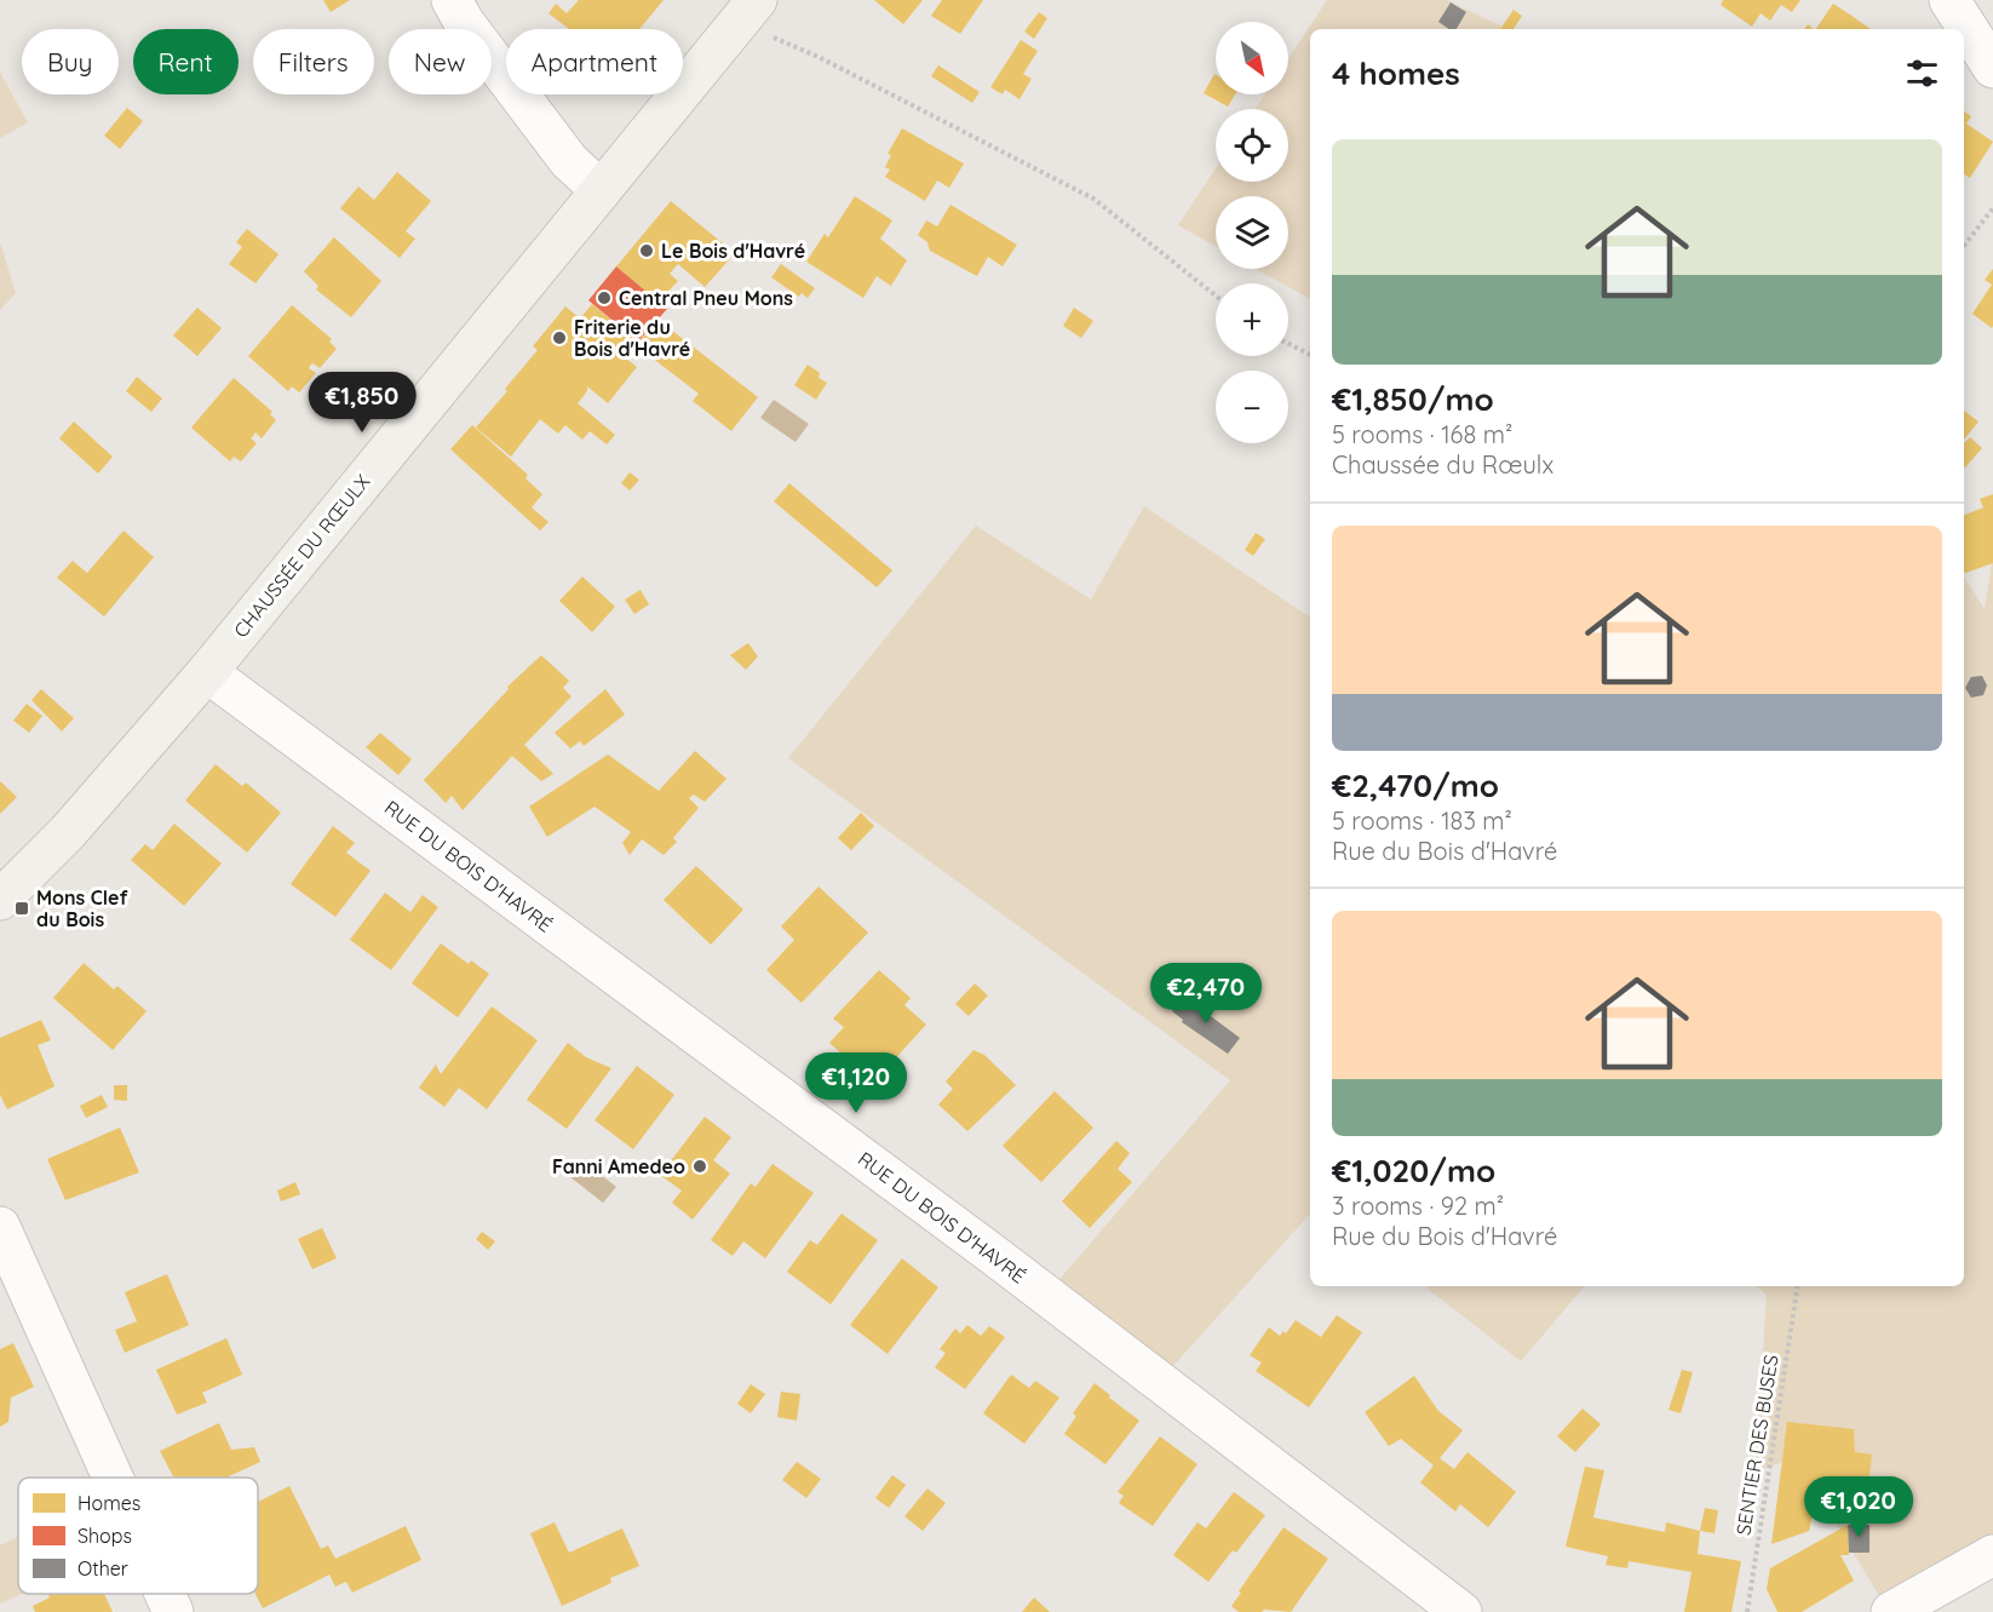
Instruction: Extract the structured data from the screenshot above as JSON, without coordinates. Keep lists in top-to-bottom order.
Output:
{
  "streets": {
    "main road": ["CHAUSSÉE DU RŒULX"],
    "street": ["RUE DU BOIS D'HAVRÉ"],
    "path": ["SENTIER DES BUSES"]
  },
  "crossings": [
    ["CHAUSSÉE DU RŒULX", "RUE DU BOIS D'HAVRÉ"]
  ],
  "places": {
    "other": [
      "Le Bois d'Havré",
      "Central Pneu Mons",
      "Friterie du Bois d'Havré",
      "Fanni Amedeo"
    ],
    "transit": ["Mons Clef du Bois"]
  },
  "legend": ["Homes", "Shops", "Other"],
  "north": "bottom right",
  "page": {
    "map_buttons": ["+", "−"],
    "chip": [
      "Buy",
      "Rent",
      "Filters",
      "New",
      "Apartment"
    ],
    "heading": "4 homes",
    "list": [
      {
        "name": "€1,850/mo",
        "note": "5 rooms · 168 m² · Chaussée du Rœulx"
      },
      {
        "name": "€2,470/mo",
        "note": "5 rooms · 183 m² · Rue du Bois d'Havré"
      },
      {
        "name": "€1,020/mo",
        "note": "3 rooms · 92 m² · Rue du Bois d'Havré"
      }
    ],
    "price": [
      "€1,850",
      "€2,470",
      "€1,120",
      "€1,020"
    ]
  }
}
